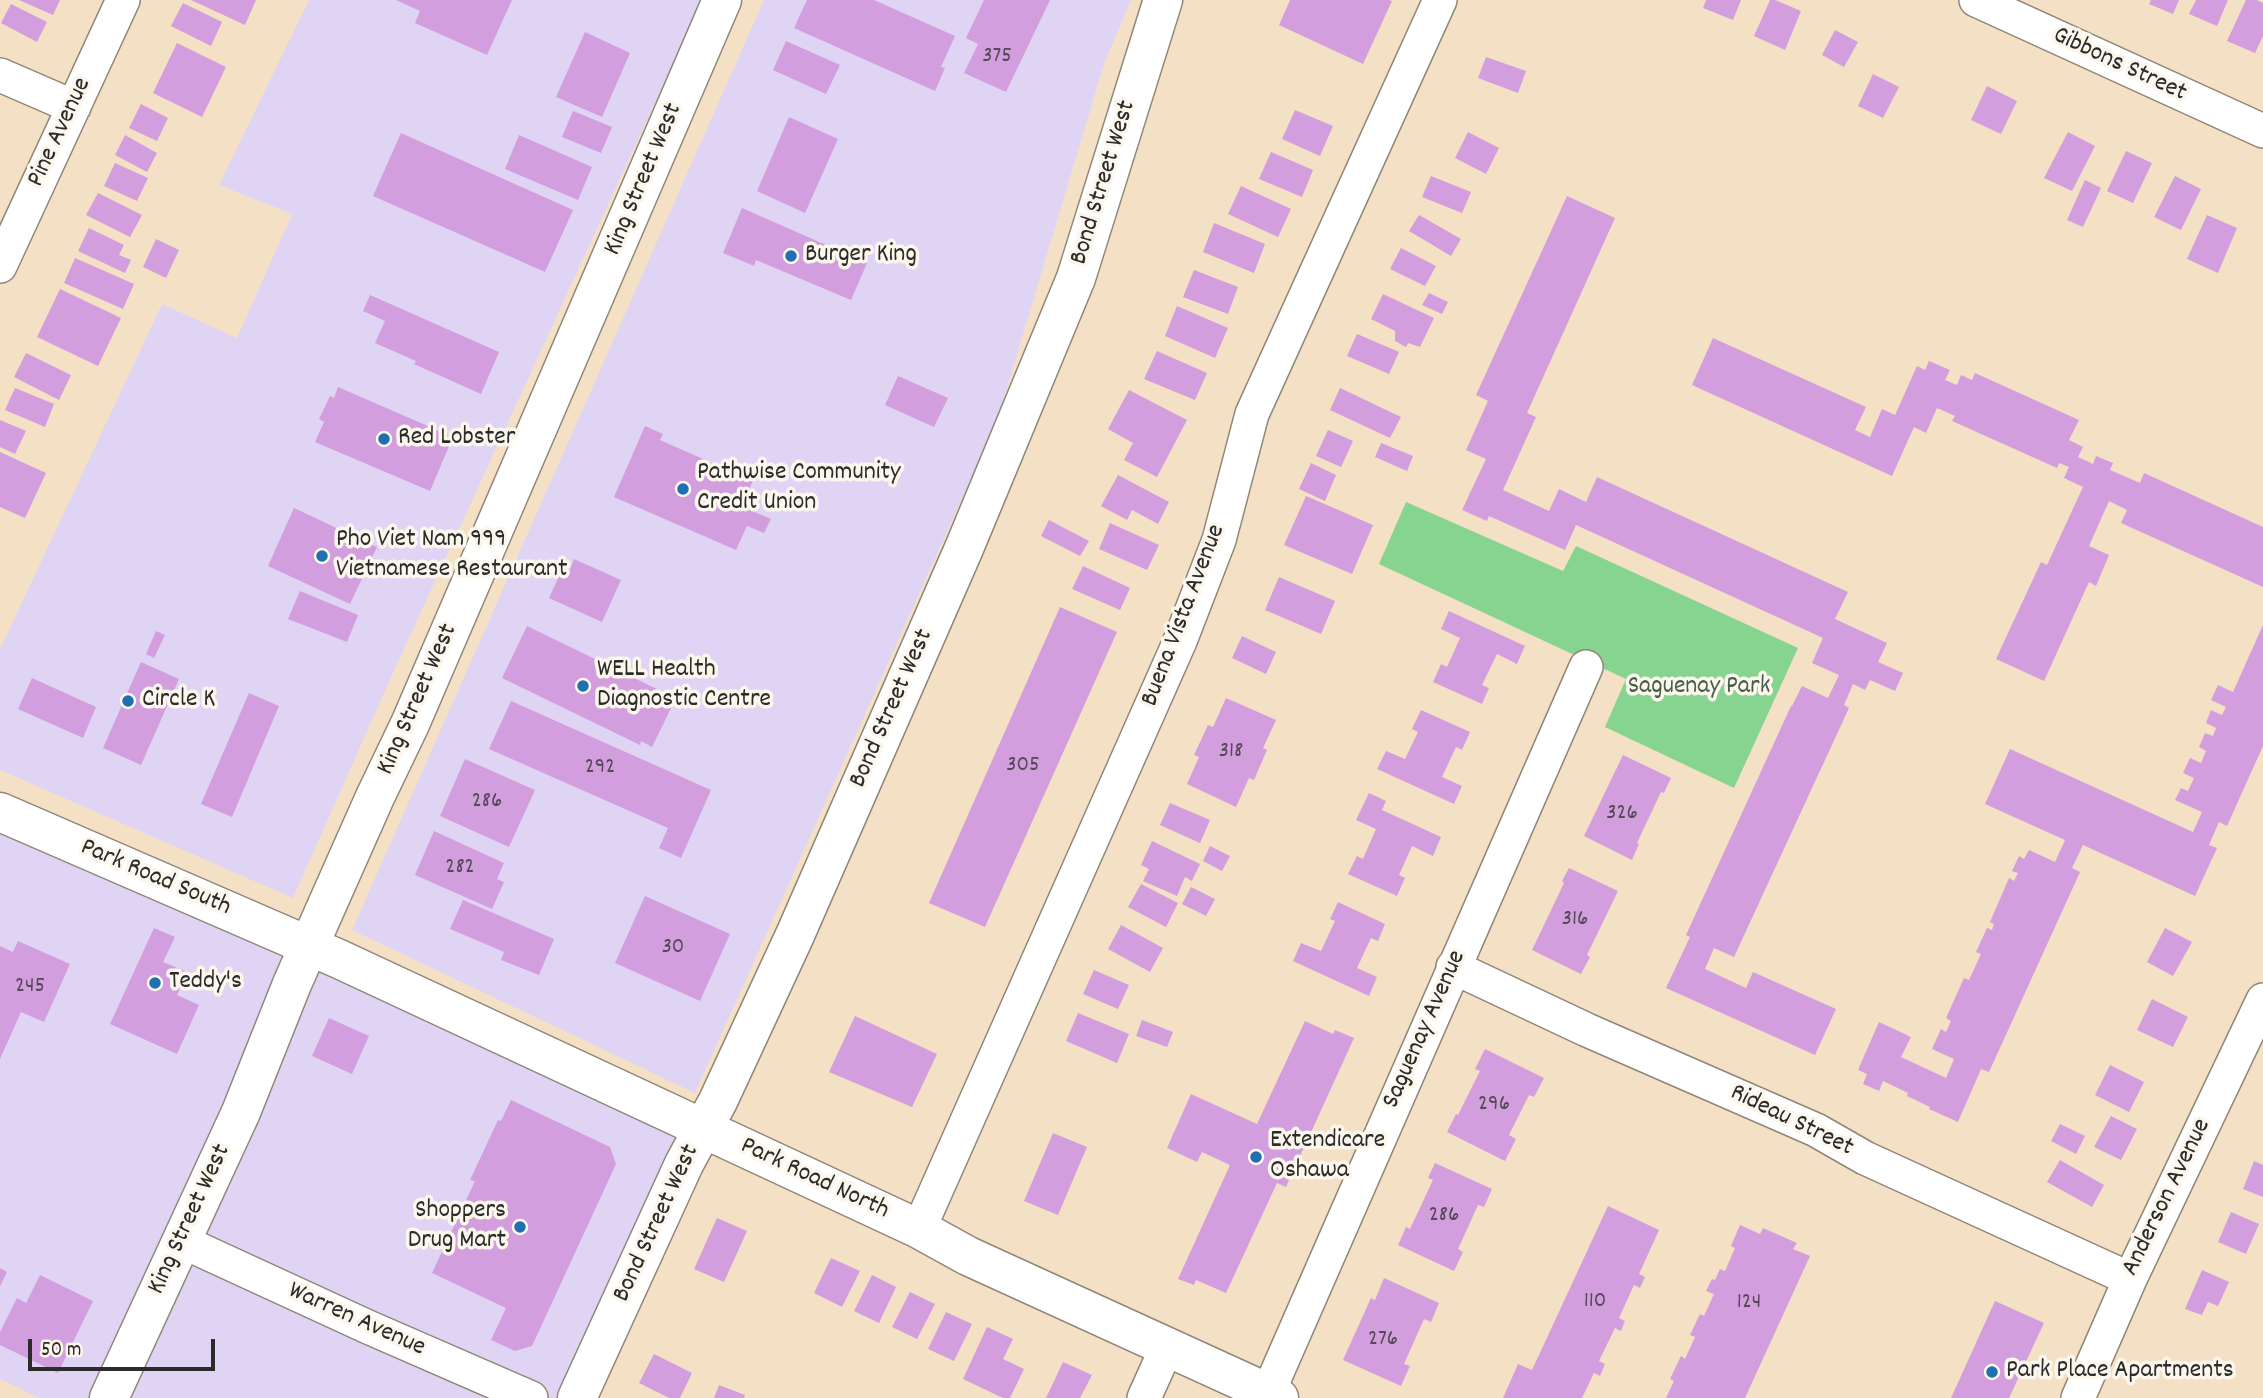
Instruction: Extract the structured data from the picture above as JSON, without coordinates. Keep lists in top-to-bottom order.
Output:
{
  "streets": {
    "main road": [
      "King Street West",
      "Bond Street West",
      "Park Road South",
      "Park Road North"
    ],
    "street": [
      "Gibbons Street",
      "Pine Avenue",
      "Buena Vista Avenue",
      "Saguenay Avenue",
      "Rideau Street",
      "Anderson Avenue",
      "Warren Avenue"
    ]
  },
  "crossings": [
    ["King Street West", "Park Road South"],
    ["King Street West", "Park Road North"],
    ["King Street West", "Warren Avenue"],
    ["Bond Street West", "Park Road North"],
    ["Buena Vista Avenue", "Park Road North"],
    ["Park Road South", "Park Road North"],
    ["Saguenay Avenue", "Rideau Street"],
    ["Saguenay Avenue", "Park Road North"],
    ["Rideau Street", "Anderson Avenue"]
  ],
  "parks": ["Saguenay Park"],
  "places": [
    "Burger King",
    "Red Lobster",
    "Pathwise Community Credit Union",
    "Pho Viet Nam 999 Vietnamese Restaurant",
    "WELL Health Diagnostic Centre",
    "Circle K",
    "Teddy's",
    "Extendicare Oshawa",
    "Shoppers Drug Mart",
    "Park Place Apartments"
  ],
  "house_numbers": [
    "375",
    "318",
    "305",
    "292",
    "286",
    "326",
    "282",
    "316",
    "30",
    "245",
    "296",
    "286",
    "110",
    "124",
    "276"
  ],
  "scale_bar": "50 m"
}
